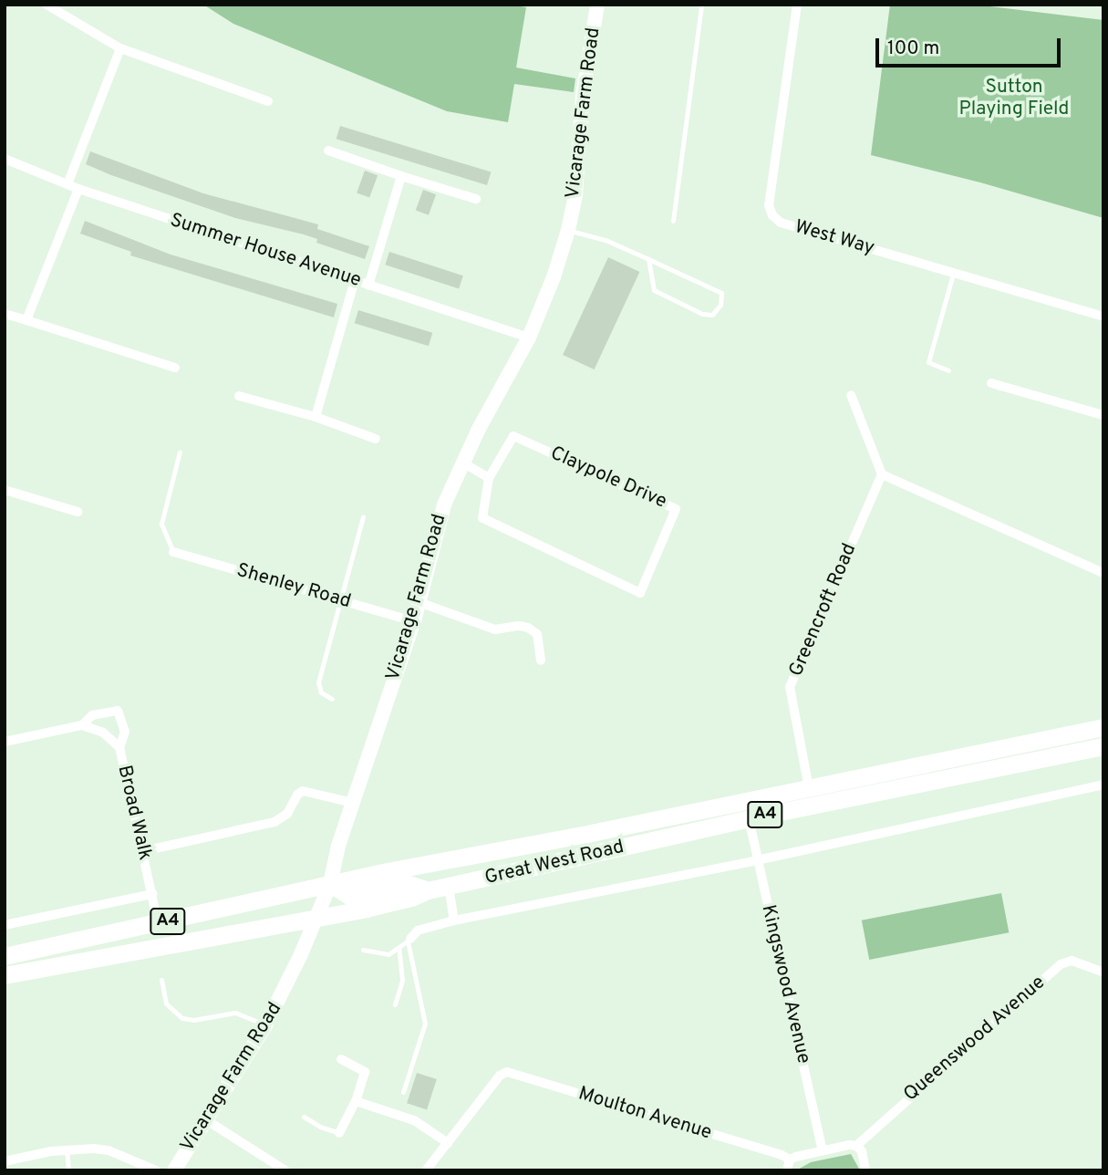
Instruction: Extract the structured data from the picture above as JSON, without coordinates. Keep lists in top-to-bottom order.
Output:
{
  "streets": {
    "highway": ["A4", "Great West Road"],
    "street": [
      "Vicarage Farm Road",
      "West Way",
      "Summer House Avenue",
      "Claypole Drive",
      "Shenley Road",
      "Greencroft Road",
      "Broad Walk",
      "Kingswood Avenue",
      "Queenswood Avenue",
      "Moulton Avenue"
    ]
  },
  "crossings": [
    ["Vicarage Farm Road", "Summer House Avenue"],
    ["Vicarage Farm Road", "Shenley Road"],
    ["Vicarage Farm Road", "A4"],
    ["Vicarage Farm Road", "Great West Road"],
    ["Greencroft Road", "Great West Road"],
    ["Broad Walk", "Great West Road"],
    ["A4", "Great West Road"],
    ["Great West Road", "Kingswood Avenue"],
    ["Kingswood Avenue", "Moulton Avenue"],
    ["Queenswood Avenue", "Moulton Avenue"]
  ],
  "parks": ["Sutton Playing Field"],
  "scale_bar": "100 m"
}
